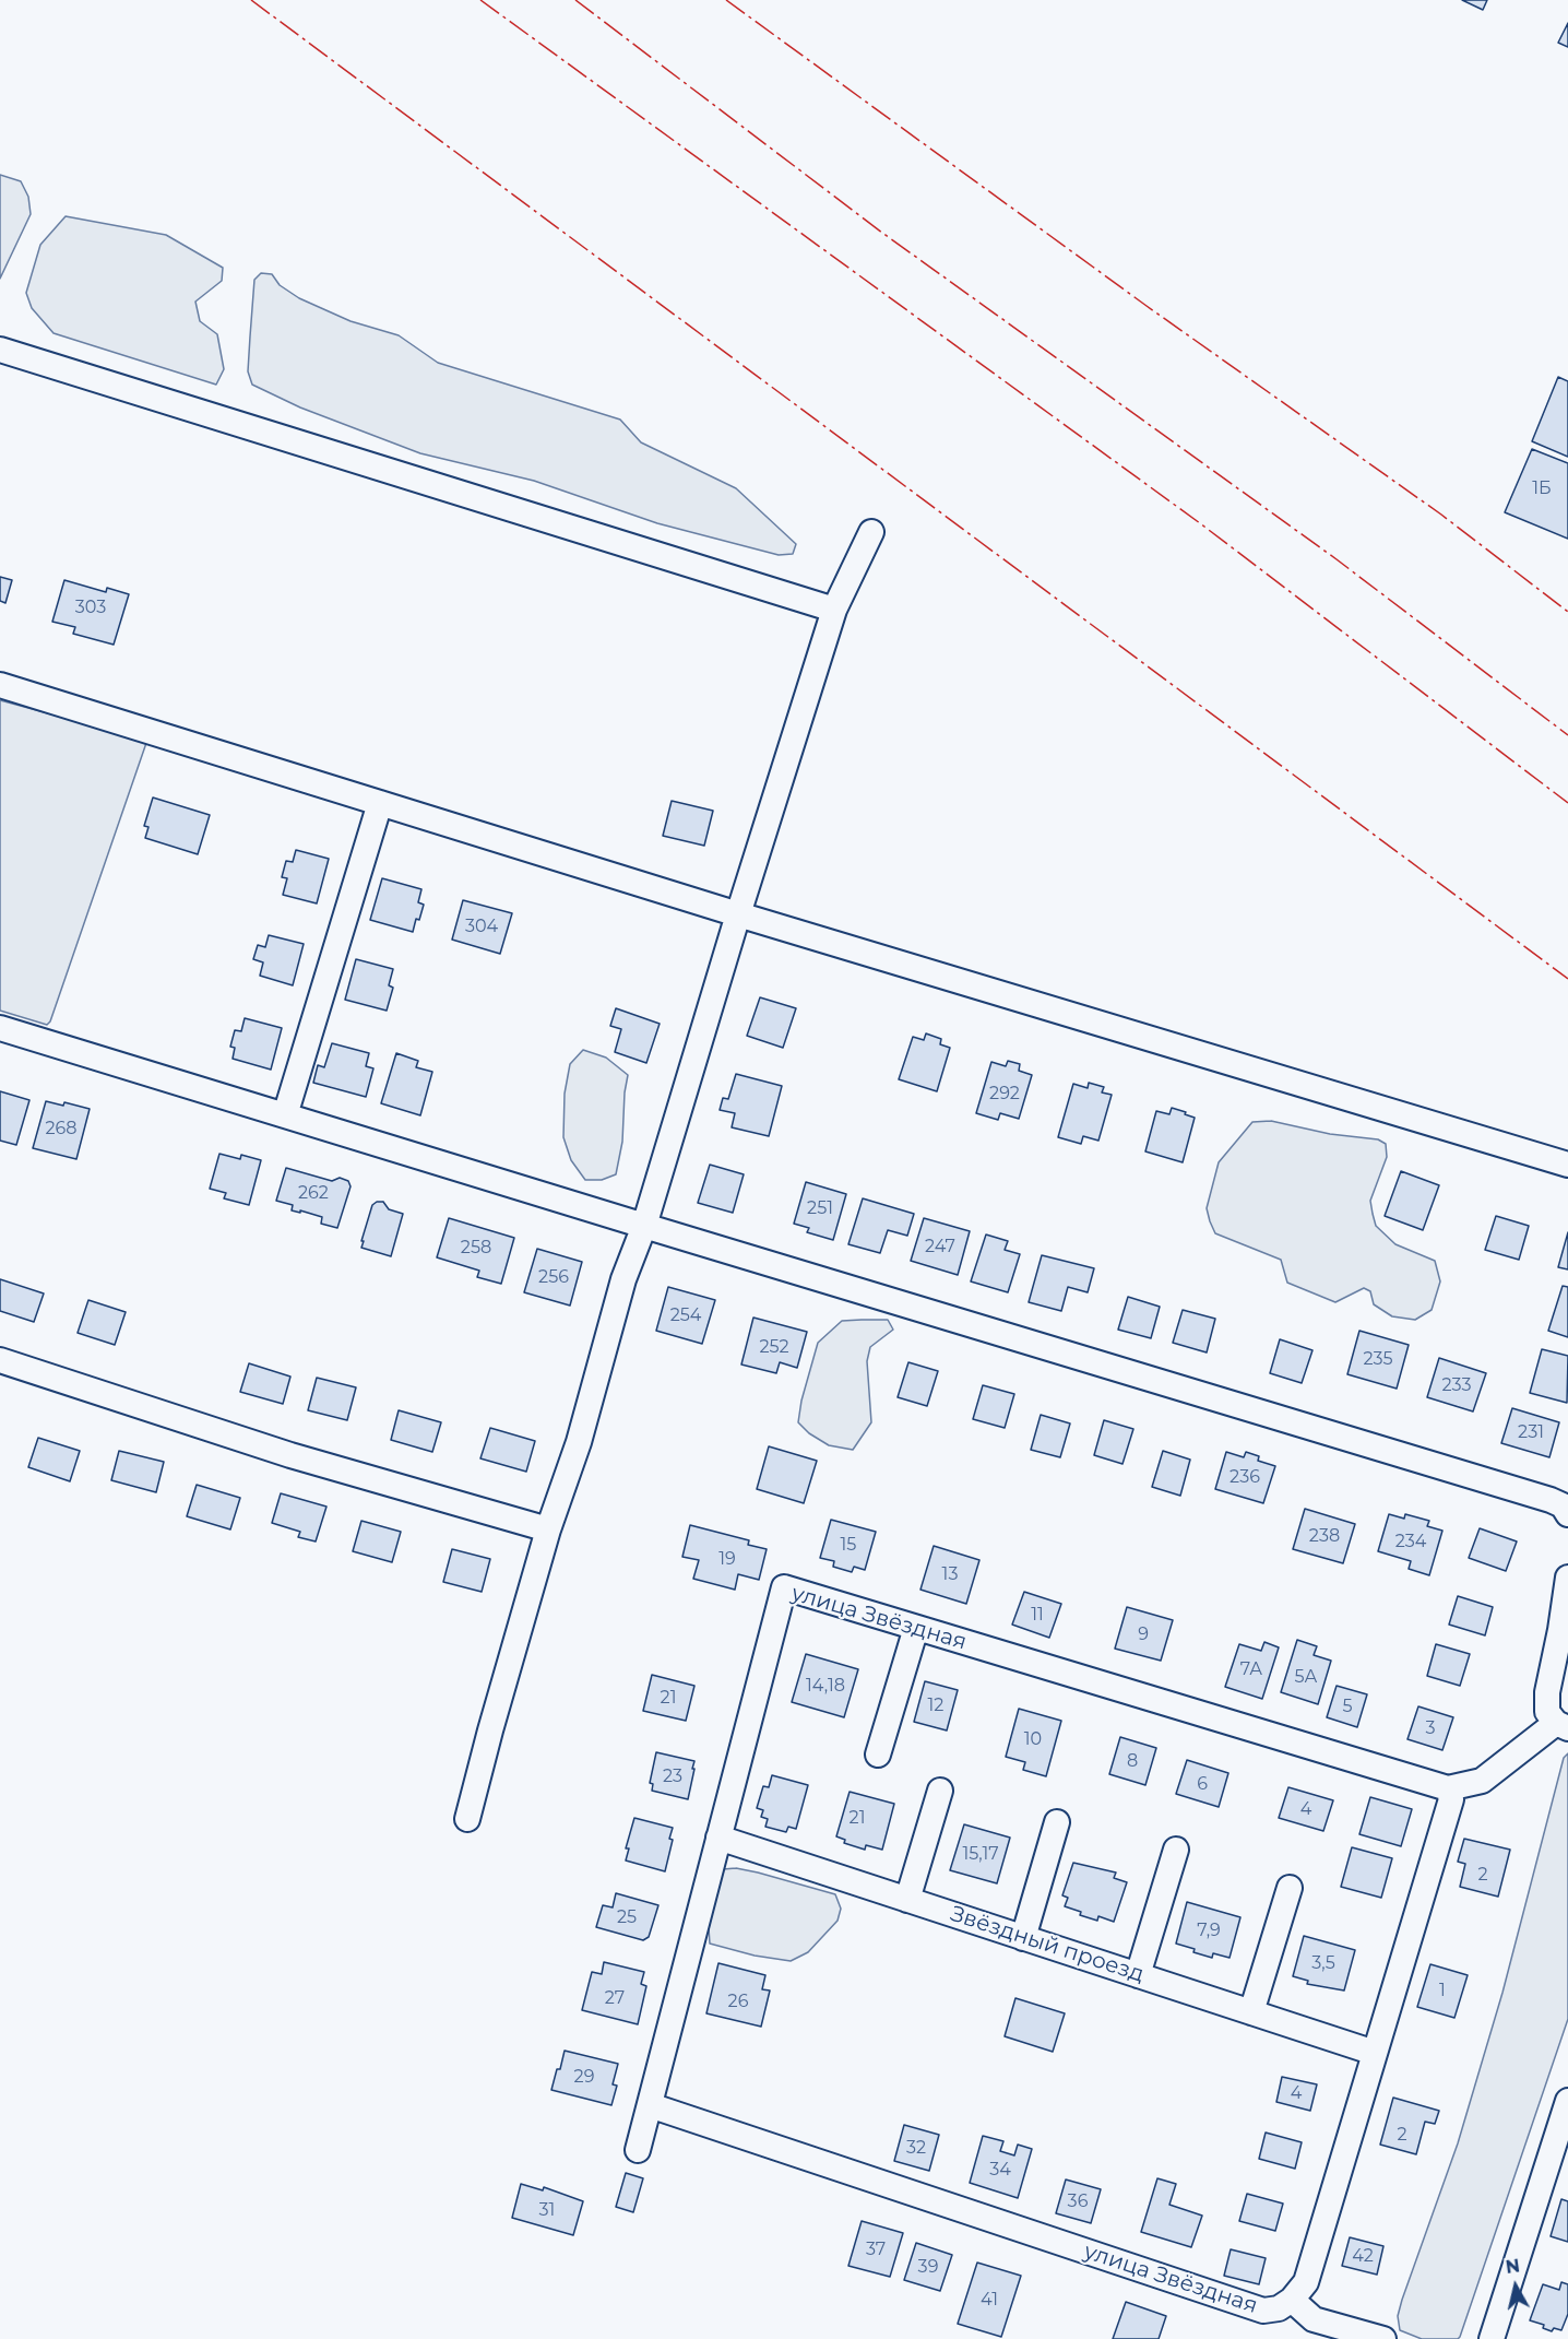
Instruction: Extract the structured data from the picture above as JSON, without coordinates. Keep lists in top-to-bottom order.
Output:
{
  "streets": {
    "street": ["улица Звёздная", "Звёздный проезд"]
  },
  "crossings": [
    ["улица Звёздная", "Звёздный проезд"]
  ],
  "house_numbers": [
    "1Б",
    "303",
    "304",
    "292",
    "268",
    "262",
    "251",
    "247",
    "258",
    "256",
    "254",
    "252",
    "235",
    "233",
    "231",
    "236",
    "238",
    "234",
    "15",
    "19",
    "13",
    "11",
    "9",
    "7А",
    "5А",
    "14,18",
    "21",
    "12",
    "5",
    "3",
    "10",
    "8",
    "23",
    "6",
    "4",
    "21",
    "15,17",
    "2",
    "25",
    "7,9",
    "3,5",
    "1",
    "27",
    "26",
    "29",
    "4",
    "2",
    "32",
    "34",
    "36",
    "31",
    "37",
    "42",
    "39",
    "41"
  ],
  "north": "top"
}
